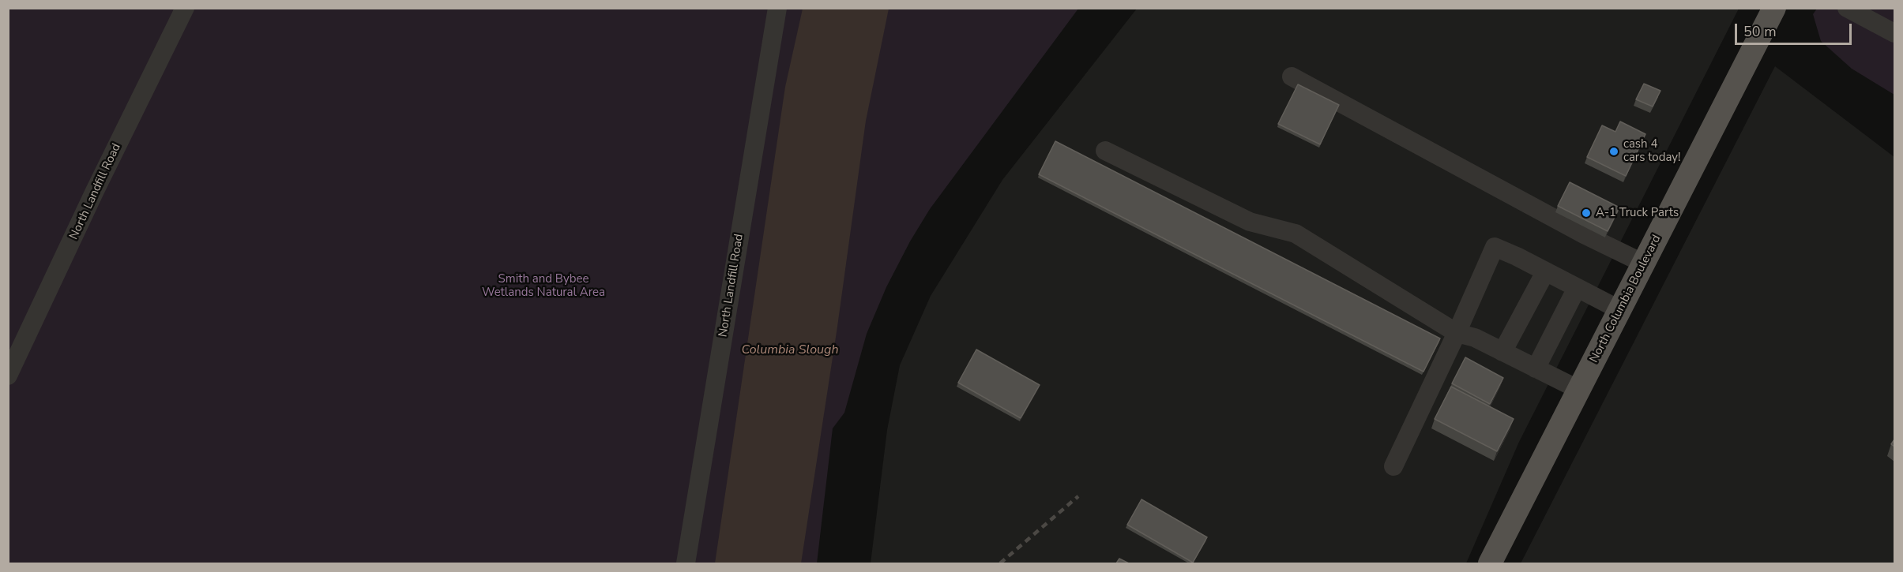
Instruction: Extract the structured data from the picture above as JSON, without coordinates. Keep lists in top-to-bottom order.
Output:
{
  "streets": {
    "main road": ["North Columbia Boulevard"],
    "lane": ["North Landfill Road"]
  },
  "water": ["Columbia Slough"],
  "parks": ["Smith and Bybee Wetlands Natural Area"],
  "places": ["cash 4 cars today!", "A-1 Truck Parts"],
  "scale_bar": "50 m"
}
